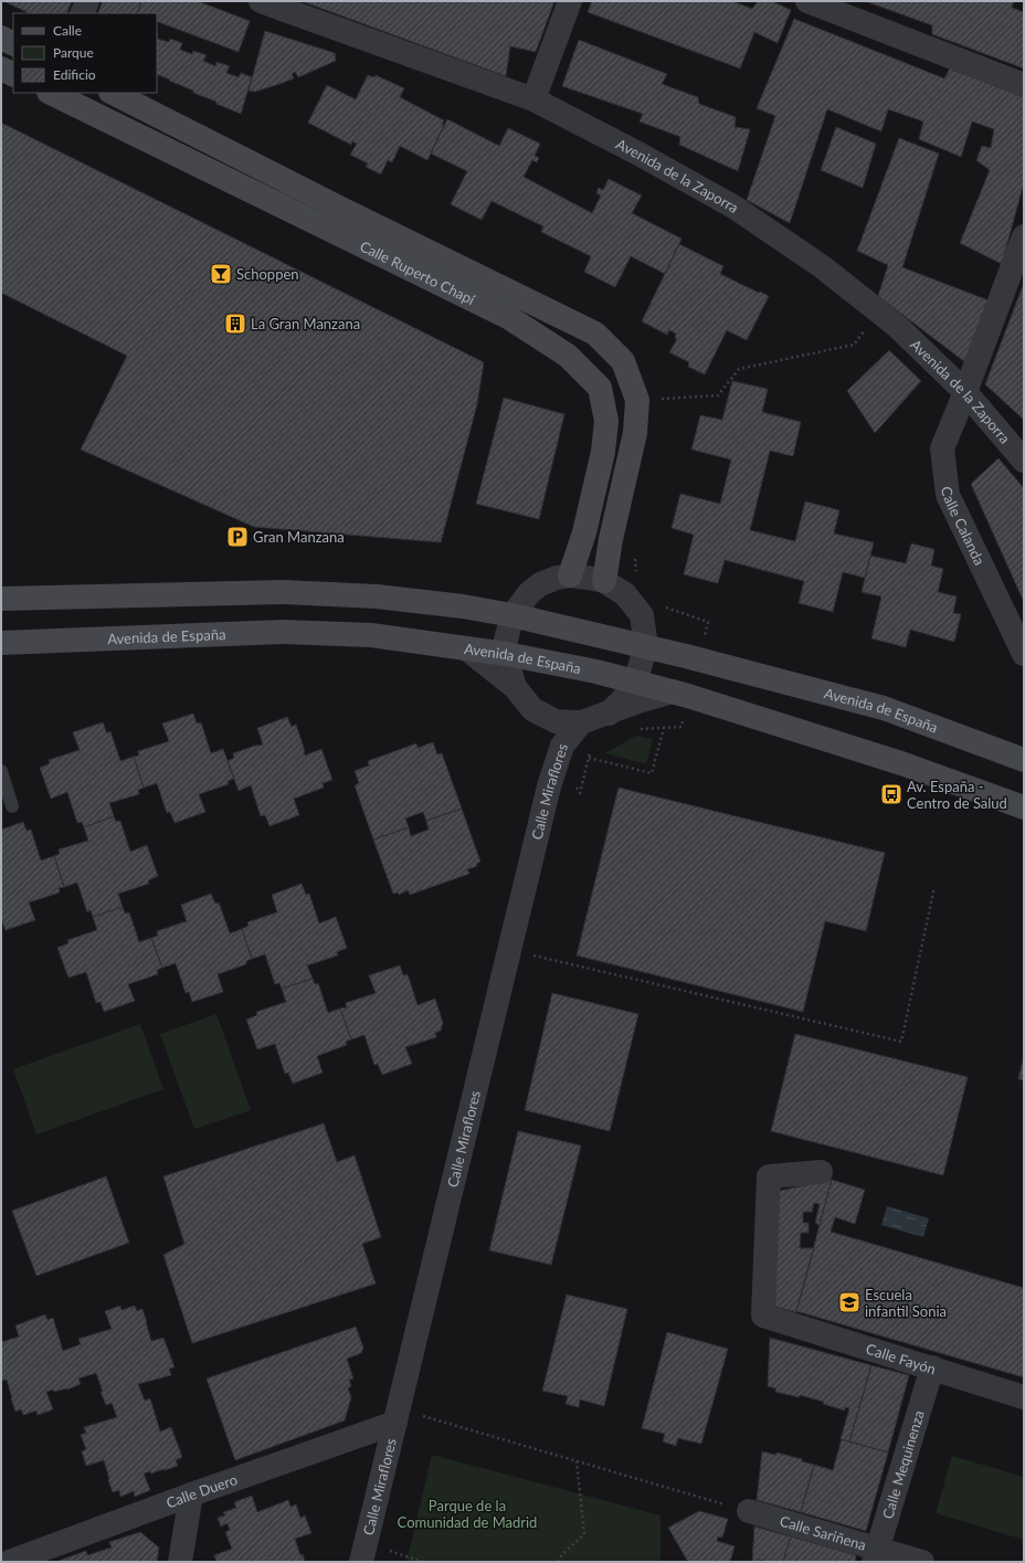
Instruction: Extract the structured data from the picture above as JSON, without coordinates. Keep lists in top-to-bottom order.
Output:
{
  "streets": {
    "main road": ["Calle Ruperto Chapí", "Avenida de España"],
    "street": [
      "Avenida de la Zaporra",
      "Calle Calanda",
      "Calle Miraflores",
      "Calle Fayón",
      "Calle Mequinenza",
      "Calle Duero",
      "Calle Sariñena"
    ]
  },
  "crossings": [
    ["Avenida de la Zaporra", "Calle Calanda"],
    ["Calle Miraflores", "Calle Duero"],
    ["Calle Fayón", "Calle Mequinenza"],
    ["Calle Mequinenza", "Calle Sariñena"]
  ],
  "parks": ["Parque de la Comunidad de Madrid"],
  "places": {
    "bar": ["Schoppen"],
    "building": ["La Gran Manzana"],
    "parking": ["Gran Manzana"],
    "bus stop": ["Av. España - Centro de Salud"],
    "school or university": ["Escuela infantil Sonia"]
  },
  "legend": ["Calle", "Parque", "Edificio"]
}
